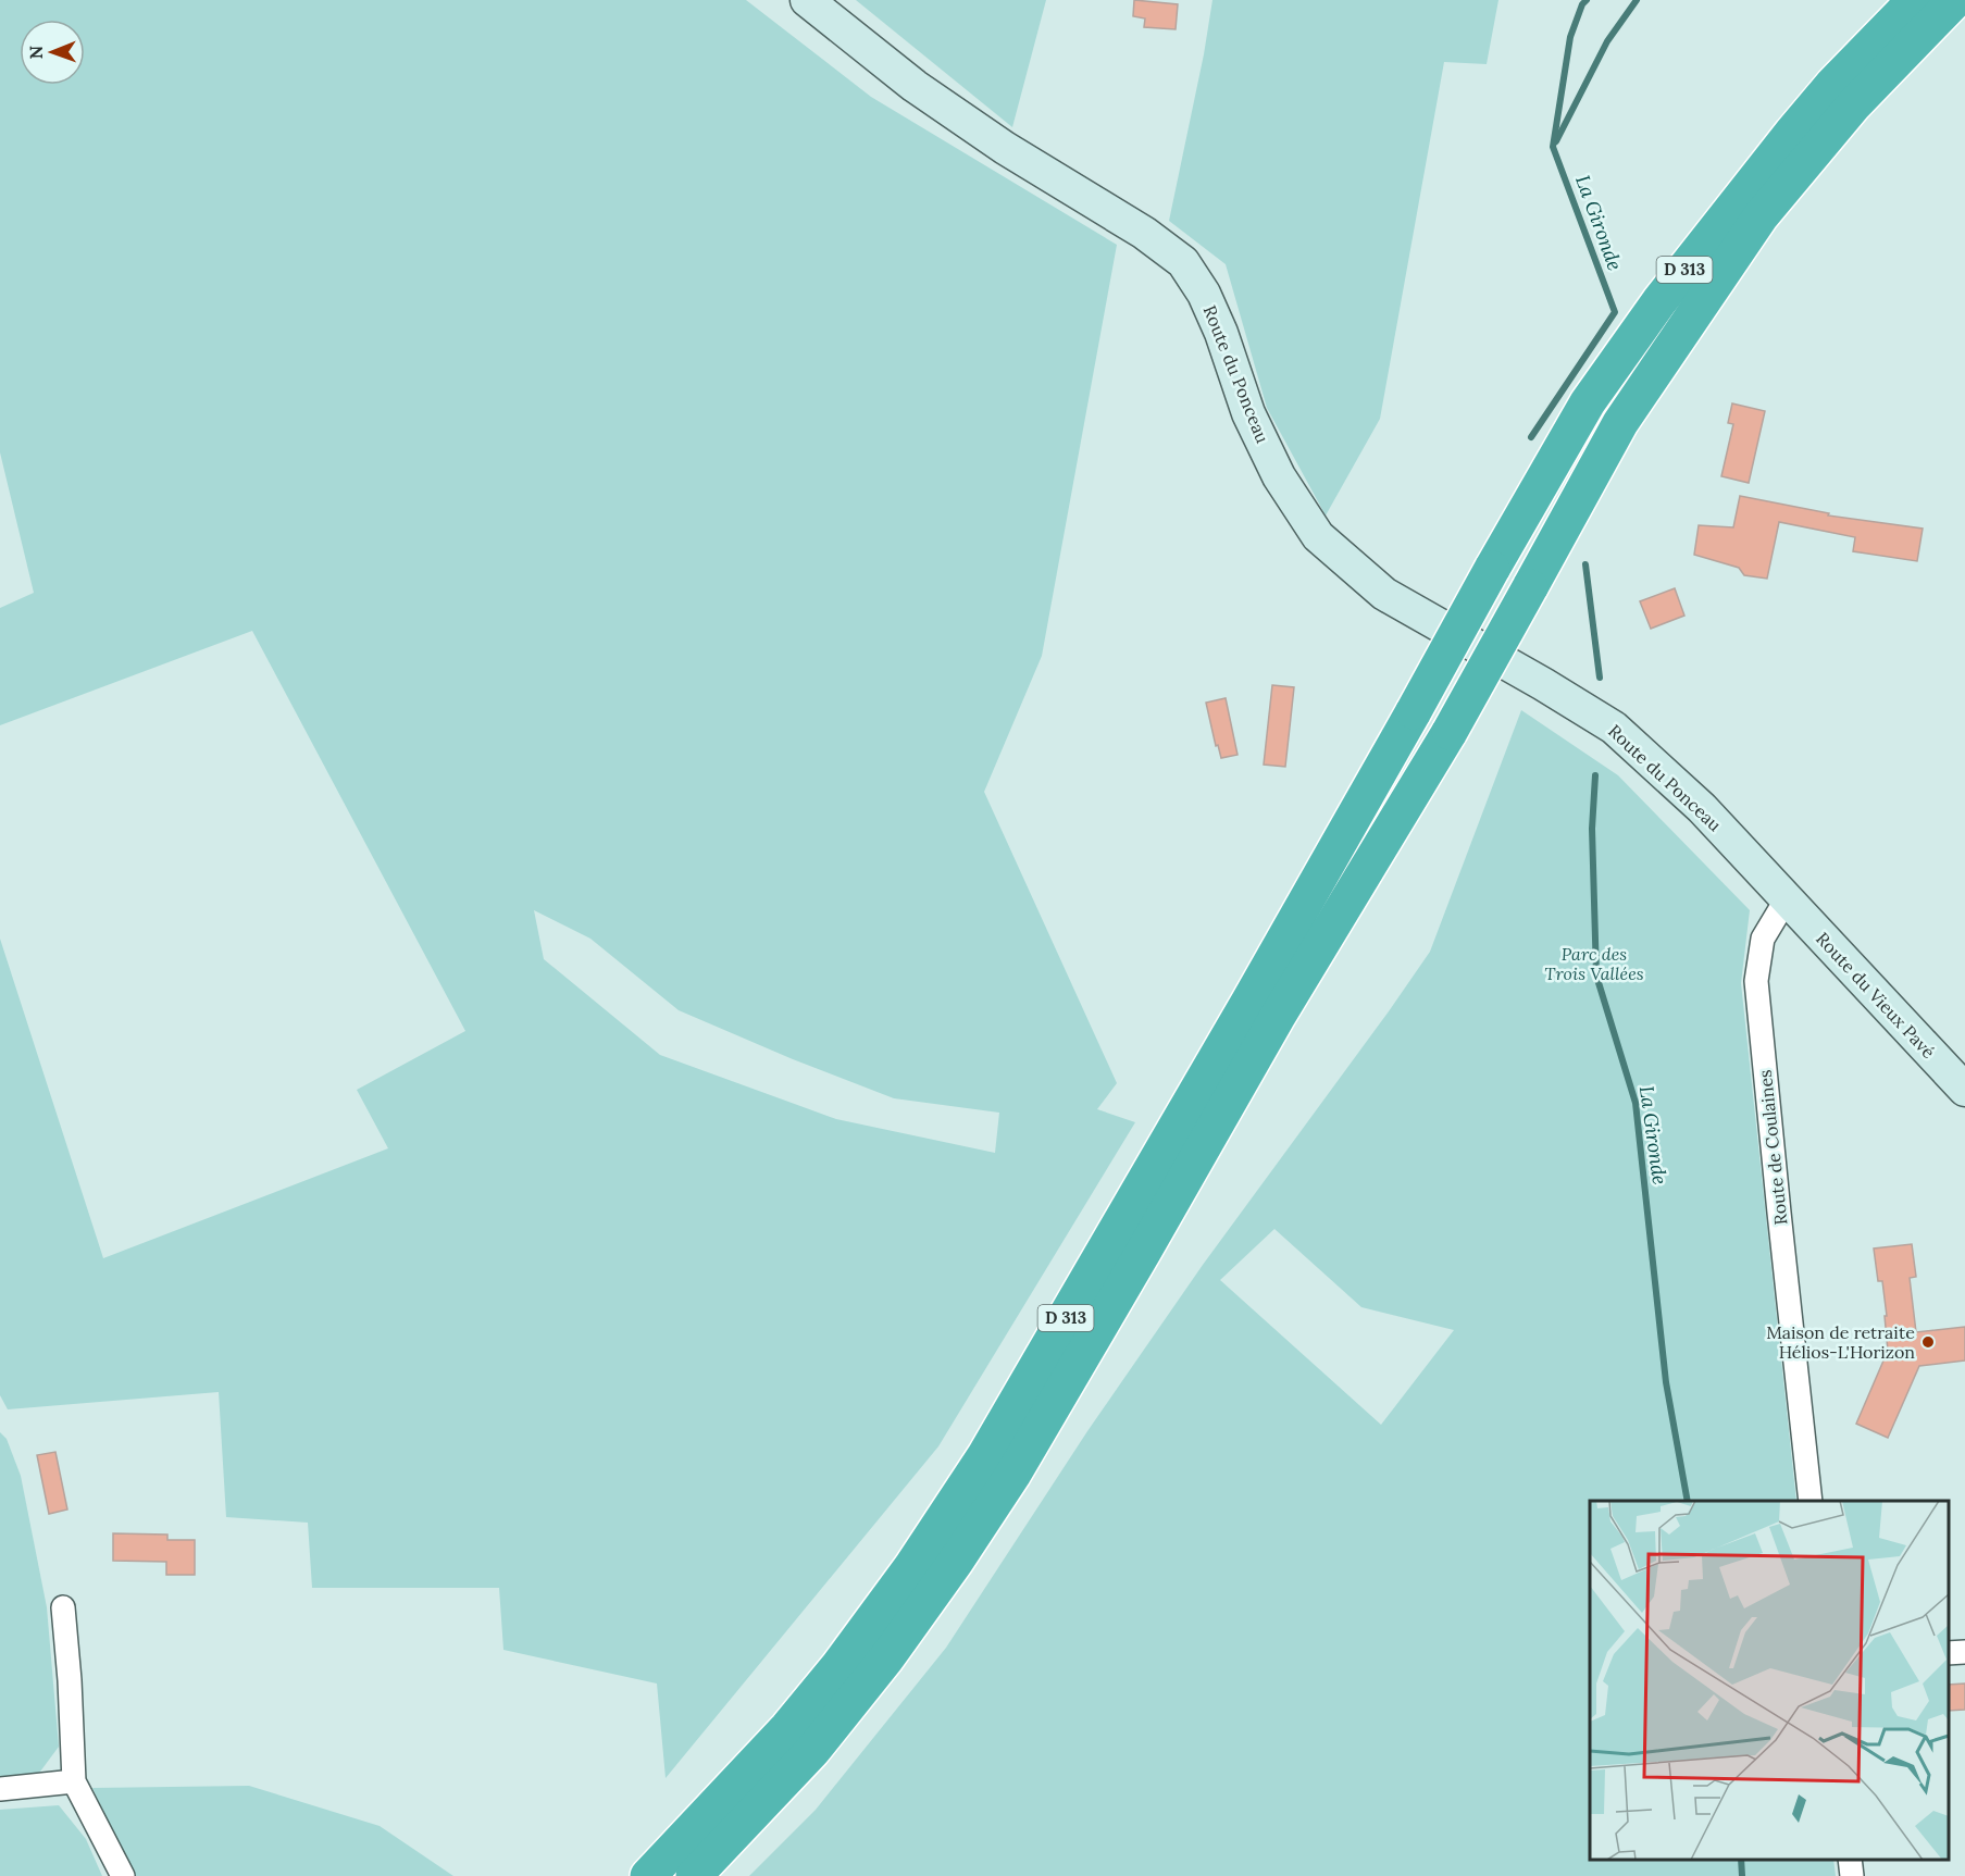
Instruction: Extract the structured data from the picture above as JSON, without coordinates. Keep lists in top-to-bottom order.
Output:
{
  "streets": {
    "highway": ["D 313"],
    "street": ["Route du Ponceau", "Route du Vieux Pavé", "Route de Coulaines"]
  },
  "crossings": [
    ["Route du Ponceau", "Route du Vieux Pavé"],
    ["Route du Ponceau", "Route de Coulaines"],
    ["Route du Vieux Pavé", "Route de Coulaines"]
  ],
  "water": ["La Gironde"],
  "parks": ["Parc des Trois Vallées"],
  "places": ["Maison de retraite Hélios-L'Horizon"],
  "north": "left"
}
